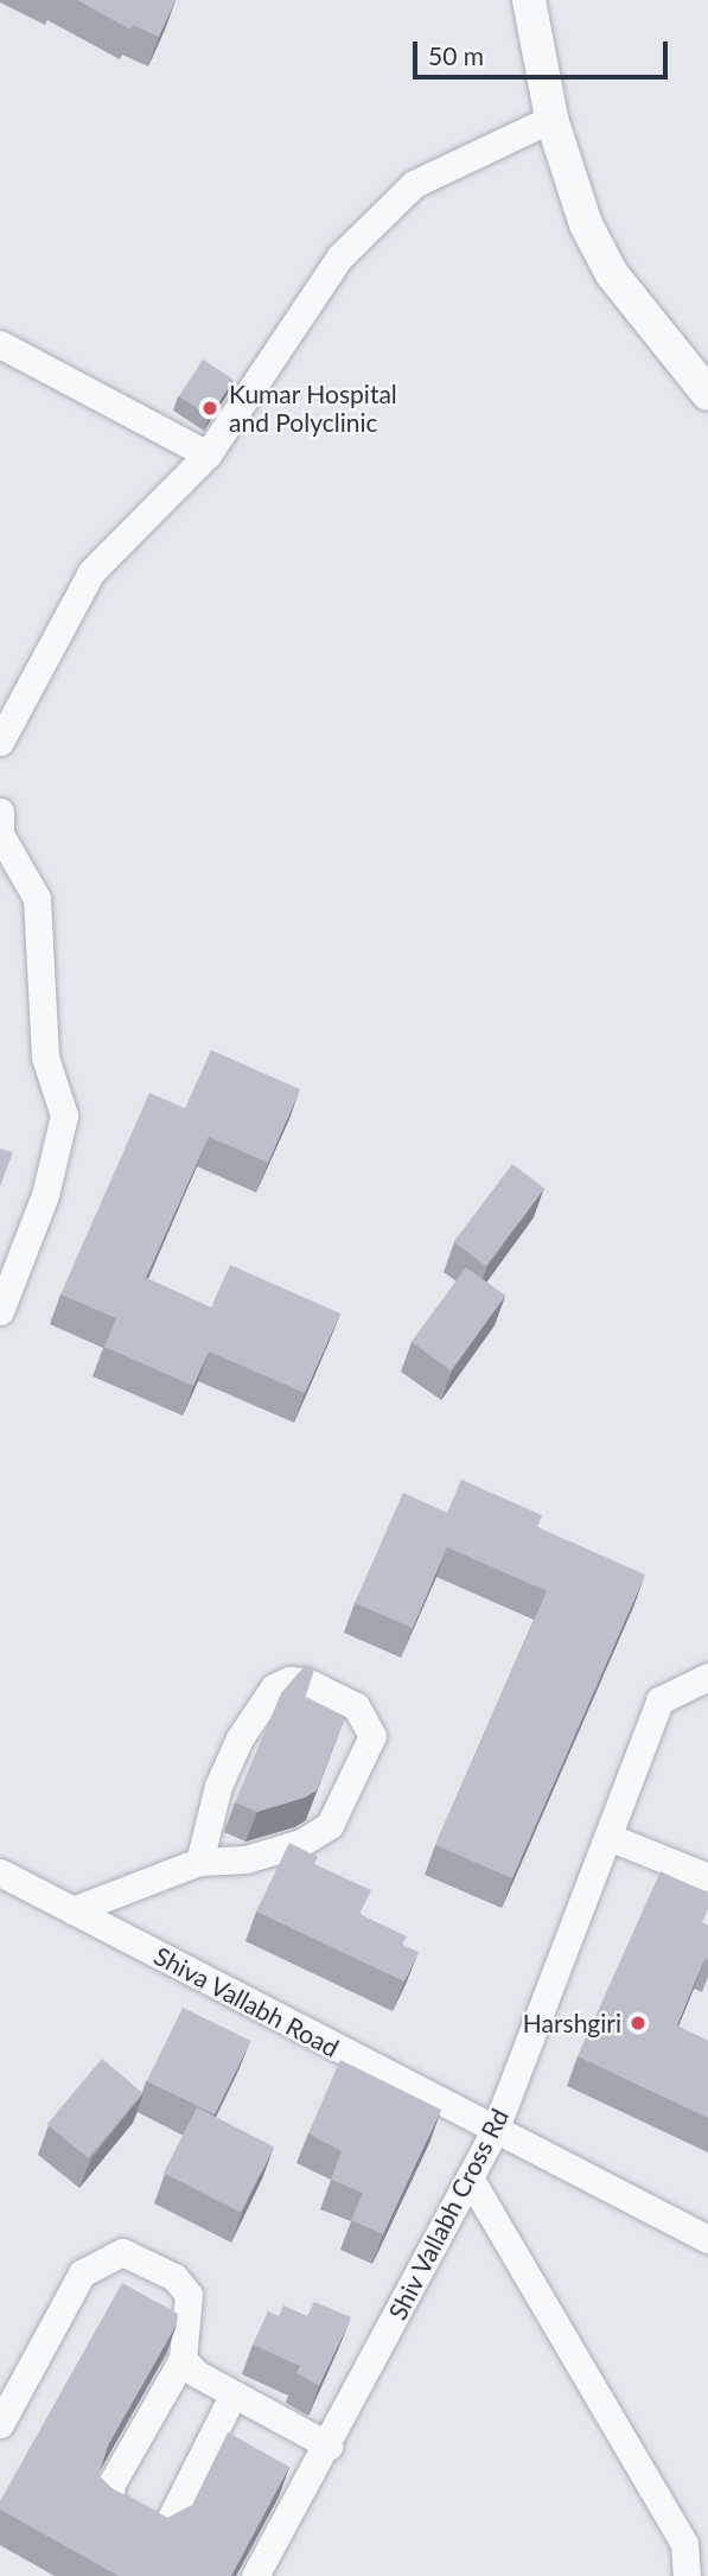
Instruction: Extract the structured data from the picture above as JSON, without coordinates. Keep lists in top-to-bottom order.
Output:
{
  "streets": {
    "street": ["Shiva Vallabh Road", "Shiv Vallabh Cross Rd"]
  },
  "crossings": [
    ["Shiva Vallabh Road", "Shiv Vallabh Cross Rd"]
  ],
  "places": ["Kumar Hospital and Polyclinic", "Harshgiri"],
  "scale_bar": "50 m"
}
